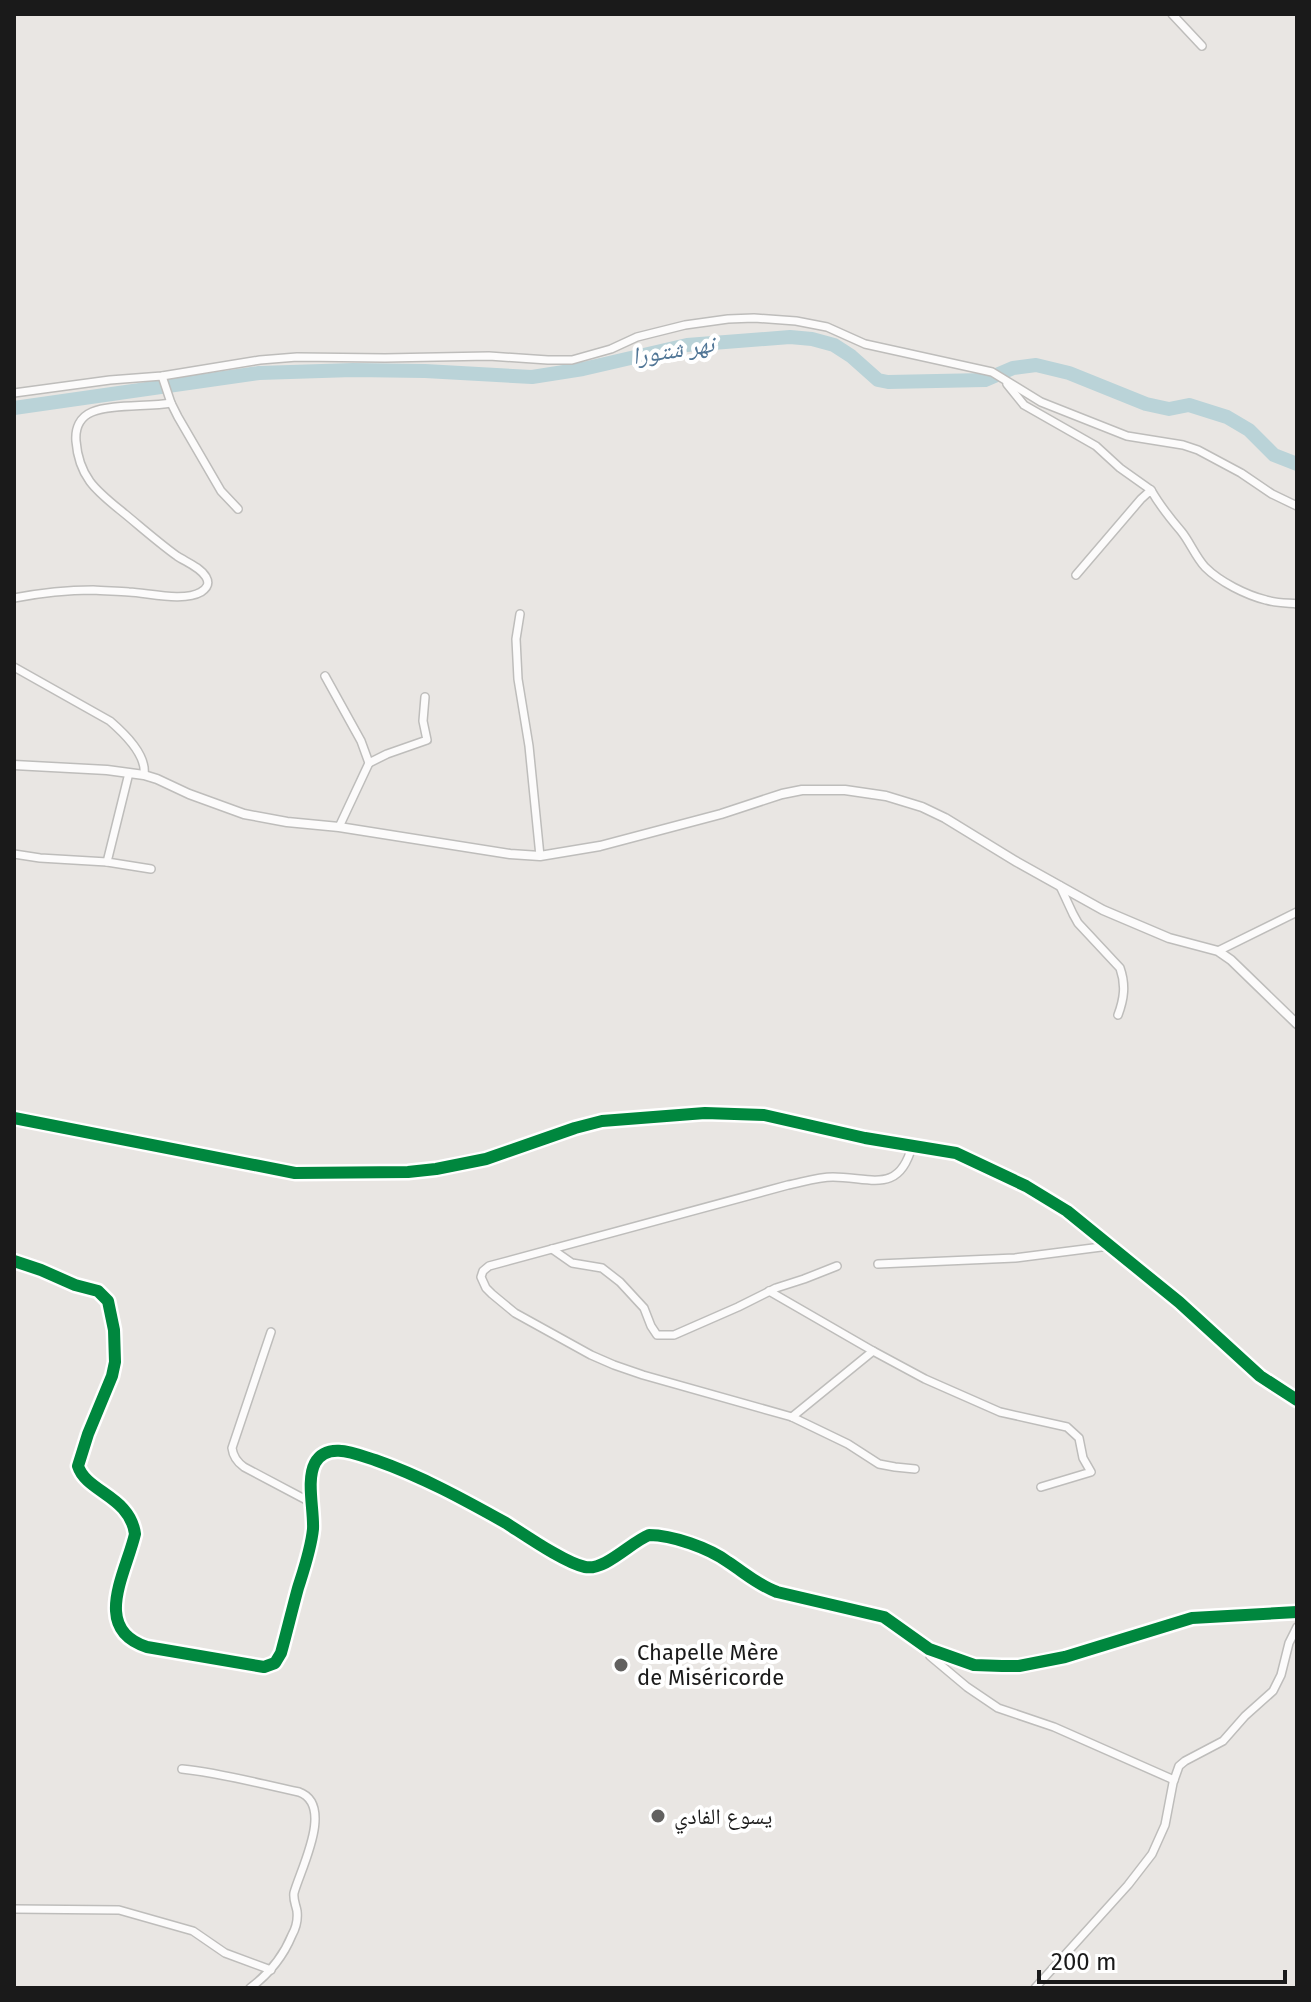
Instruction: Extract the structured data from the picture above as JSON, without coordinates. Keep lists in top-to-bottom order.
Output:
{
  "water": ["نهر شتورا"],
  "places": ["Chapelle Mère de Miséricorde", "يسوع الفادي"],
  "scale_bar": "200 m"
}
